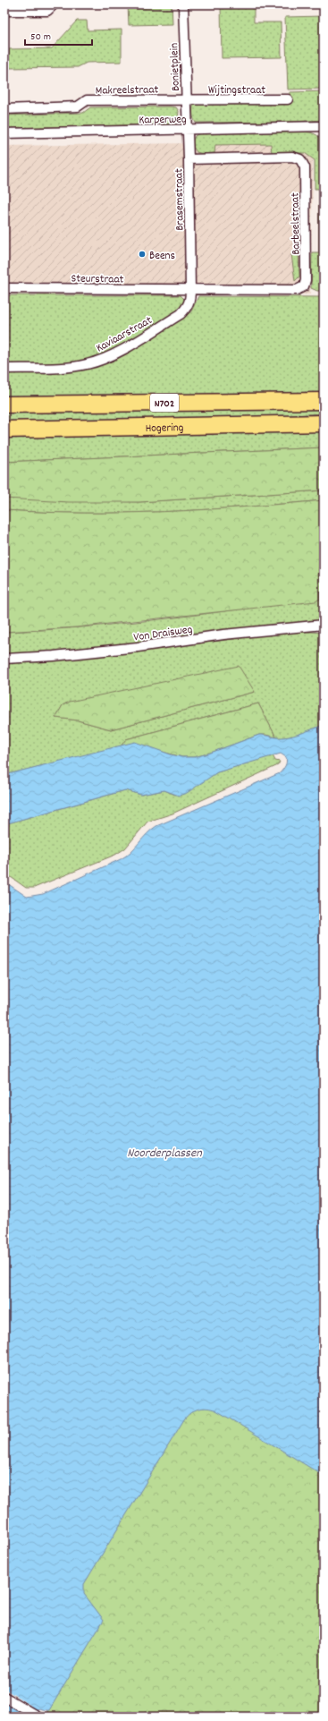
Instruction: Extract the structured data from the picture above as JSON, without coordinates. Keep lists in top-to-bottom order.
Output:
{
  "streets": {
    "highway": ["N702", "Hogering"],
    "street": [
      "Bonietplein",
      "Makreelstraat",
      "Wijtingstraat",
      "Karperweg",
      "Brasemstraat",
      "Barbeelstraat",
      "Steurstraat",
      "Kaviaarstraat",
      "Von Draisweg"
    ]
  },
  "crossings": [
    ["Bonietplein", "Makreelstraat"],
    ["Bonietplein", "Wijtingstraat"],
    ["Bonietplein", "Karperweg"],
    ["Bonietplein", "Brasemstraat"],
    ["Makreelstraat", "Wijtingstraat"],
    ["Karperweg", "Brasemstraat"],
    ["Brasemstraat", "Barbeelstraat"],
    ["Brasemstraat", "Steurstraat"],
    ["Brasemstraat", "Kaviaarstraat"],
    ["Barbeelstraat", "Steurstraat"],
    ["Barbeelstraat", "Kaviaarstraat"],
    ["Steurstraat", "Kaviaarstraat"]
  ],
  "water": ["Noorderplassen"],
  "places": ["Beens"],
  "scale_bar": "50 m"
}
